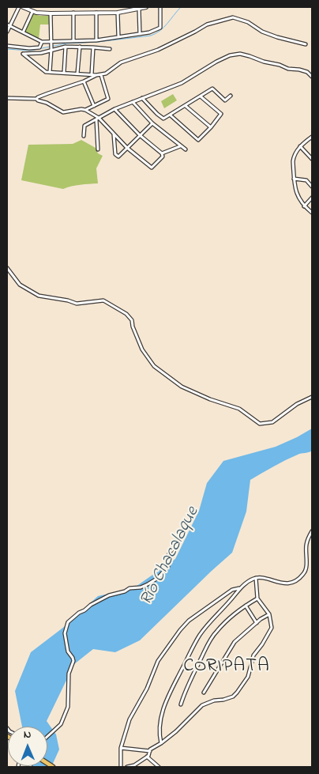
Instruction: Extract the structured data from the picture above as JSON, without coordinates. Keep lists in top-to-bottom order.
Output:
{
  "districts": ["CORIPATA"],
  "water": ["Río Chacalaque"],
  "north": "top"
}
